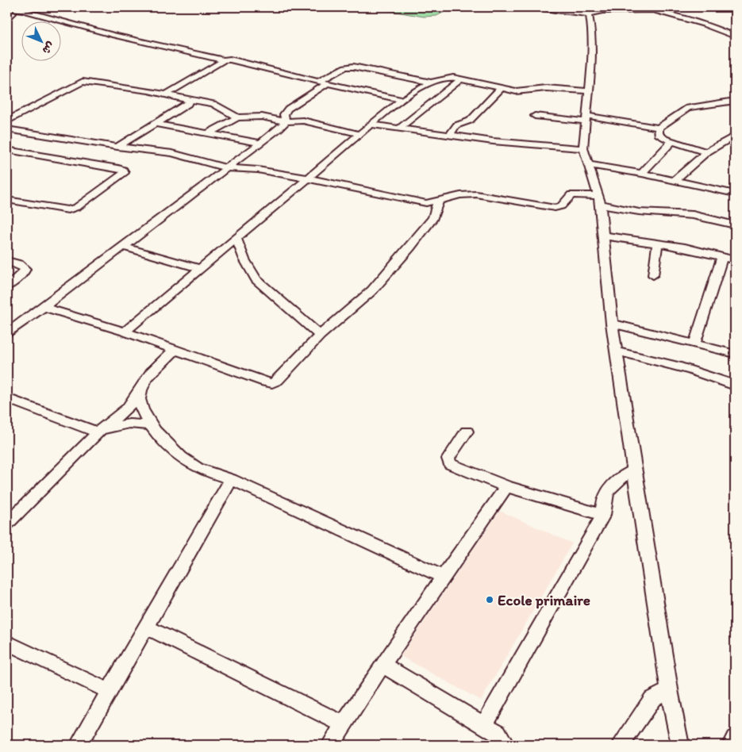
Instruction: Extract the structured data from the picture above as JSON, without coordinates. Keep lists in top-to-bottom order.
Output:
{
  "places": ["Ecole primaire"],
  "north": "bottom right"
}
